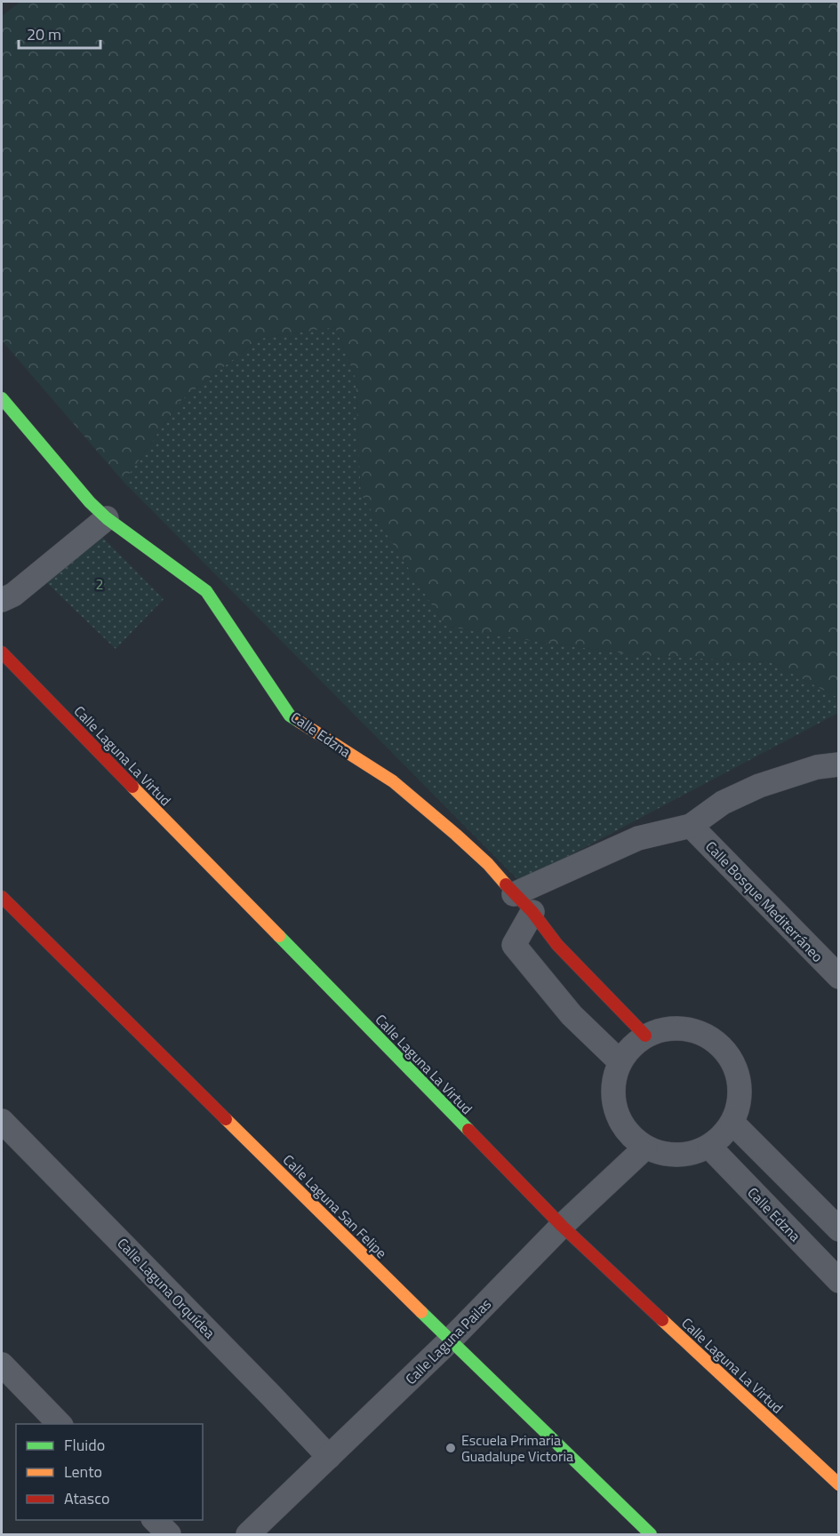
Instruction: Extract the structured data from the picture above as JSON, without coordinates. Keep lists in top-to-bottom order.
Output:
{
  "streets": {
    "street": [
      "Calle Edzna",
      "Calle Laguna La Virtud",
      "Calle Bosque Mediterráneo",
      "Calle Laguna San Felipe",
      "Calle Laguna Orquídea",
      "Calle Laguna Pailas"
    ]
  },
  "crossings": [
    ["Calle Edzna", "Calle Laguna Pailas"],
    ["Calle Laguna La Virtud", "Calle Laguna Pailas"],
    ["Calle Laguna San Felipe", "Calle Laguna Pailas"],
    ["Calle Laguna Orquídea", "Calle Laguna Pailas"]
  ],
  "parks": ["2"],
  "places": ["Escuela Primaria Guadalupe Victoria"],
  "legend": ["Fluido", "Lento", "Atasco"],
  "scale_bar": "20 m"
}
